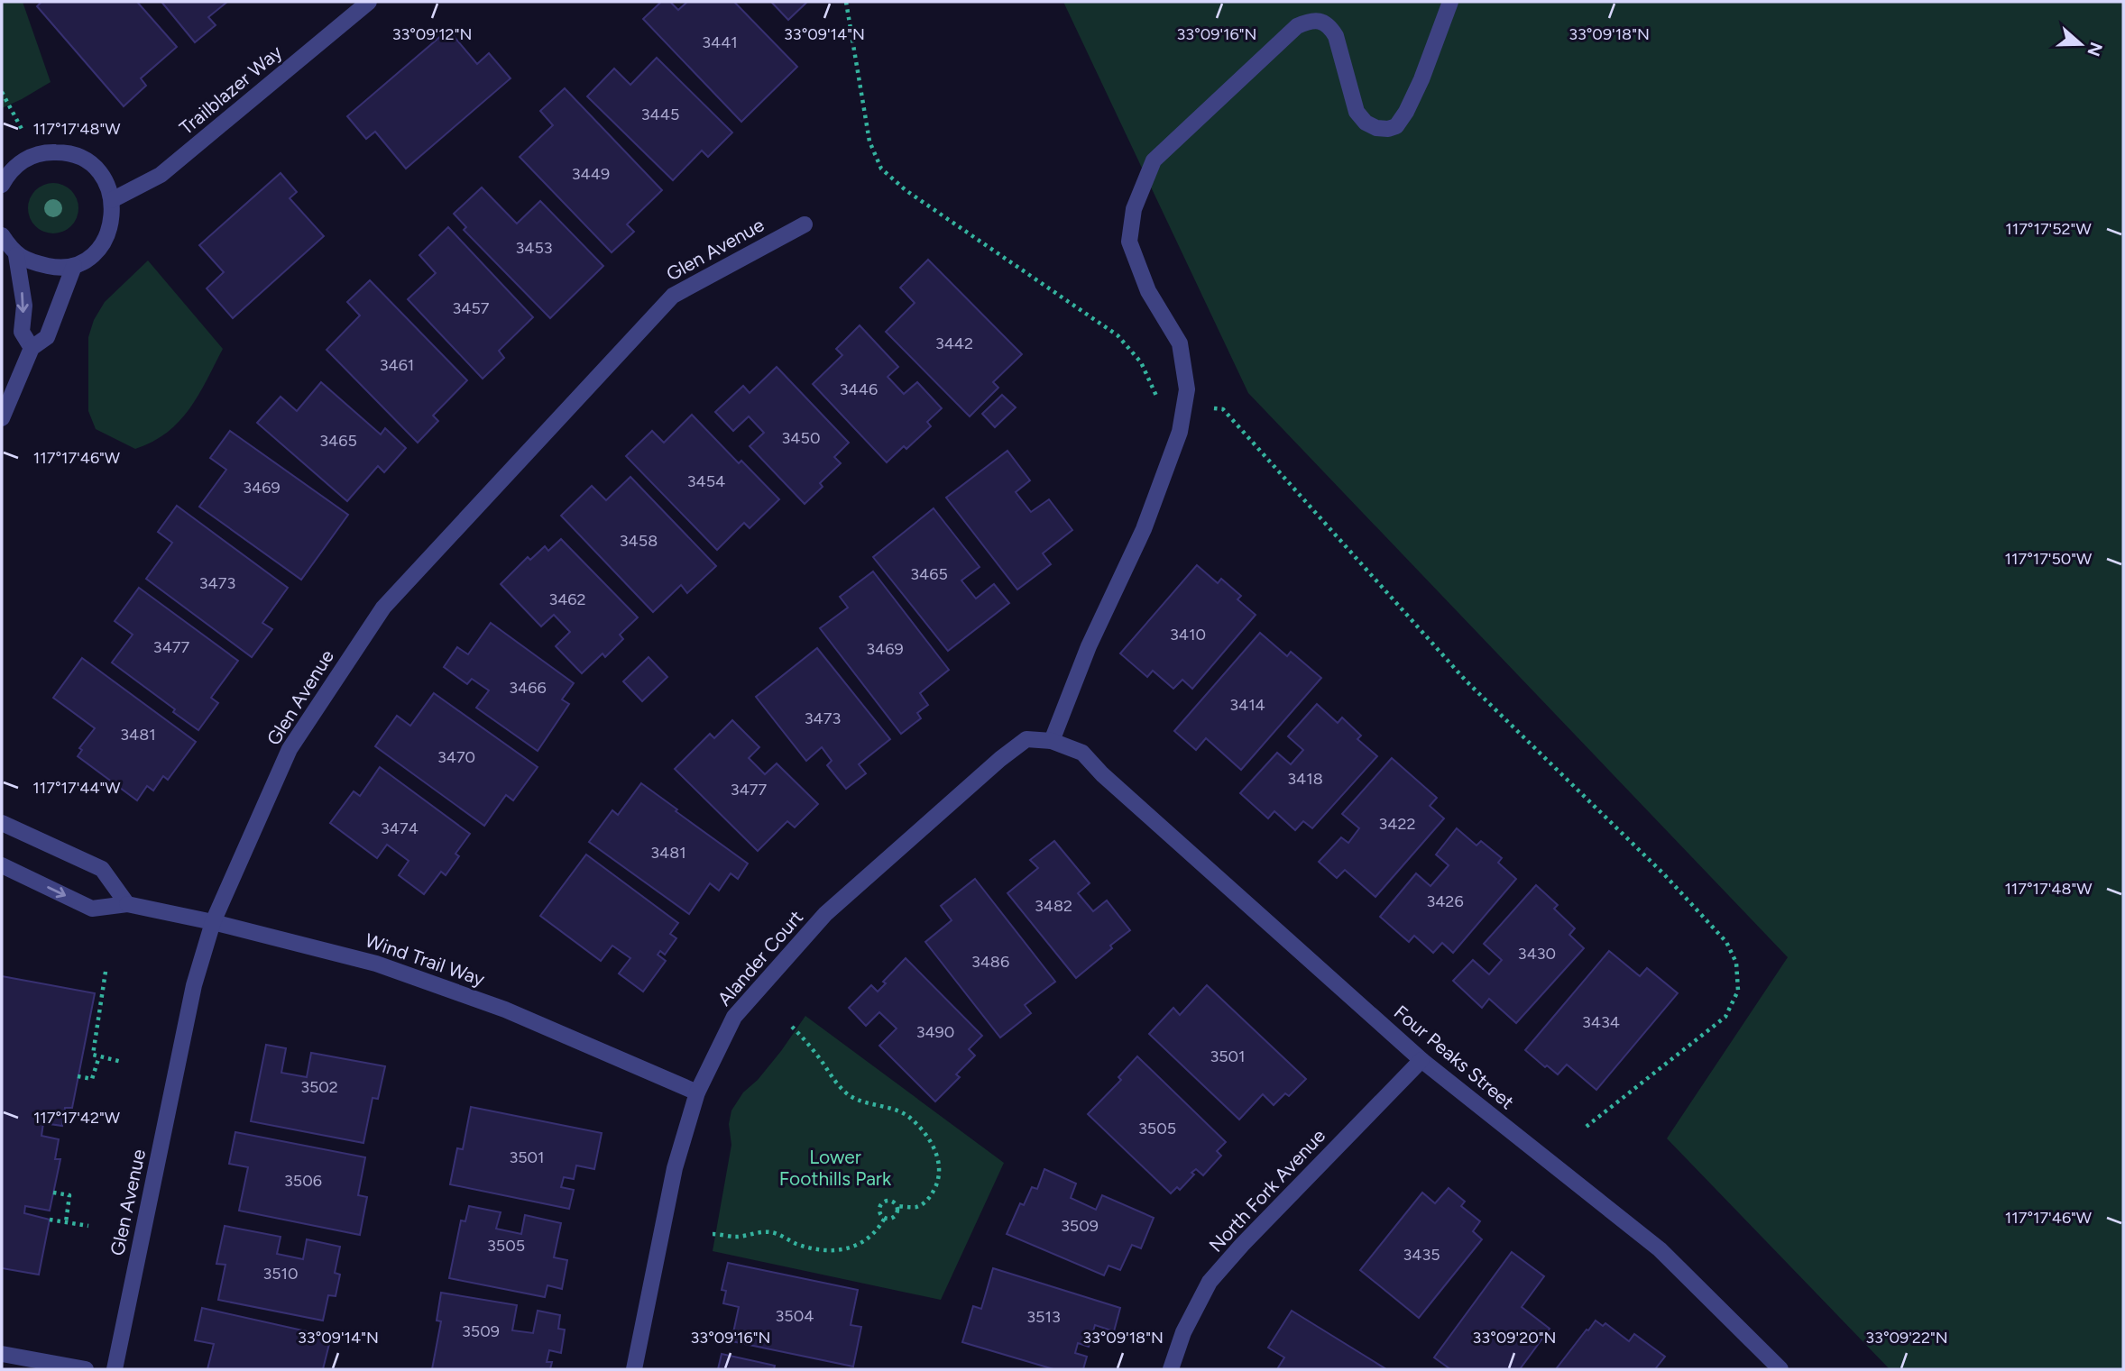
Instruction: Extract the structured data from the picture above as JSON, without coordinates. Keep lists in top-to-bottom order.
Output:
{
  "streets": {
    "street": [
      "Trailblazer Way",
      "Glen Avenue",
      "Alander Court",
      "Wind Trail Way",
      "Four Peaks Street",
      "North Fork Avenue"
    ]
  },
  "crossings": [
    ["Glen Avenue", "Wind Trail Way"],
    ["Alander Court", "Wind Trail Way"],
    ["Alander Court", "Four Peaks Street"],
    ["Four Peaks Street", "North Fork Avenue"]
  ],
  "parks": ["Lower Foothills Park"],
  "house_numbers": [
    "3441",
    "3445",
    "3449",
    "3453",
    "3457",
    "3442",
    "3461",
    "3446",
    "3450",
    "3465",
    "3454",
    "3469",
    "3458",
    "3465",
    "3473",
    "3462",
    "3410",
    "3477",
    "3469",
    "3466",
    "3414",
    "3473",
    "3481",
    "3470",
    "3418",
    "3477",
    "3422",
    "3474",
    "3481",
    "3426",
    "3482",
    "3430",
    "3486",
    "3434",
    "3490",
    "3501",
    "3502",
    "3505",
    "3501",
    "3506",
    "3509",
    "3505",
    "3435",
    "3510",
    "3504",
    "3513",
    "3509"
  ],
  "north": "right",
  "coordinates": [
    "33°09'12\"N",
    "33°09'14\"N",
    "33°09'16\"N",
    "33°09'18\"N",
    "117°17'48\"W",
    "117°17'52\"W",
    "117°17'46\"W",
    "117°17'50\"W",
    "117°17'44\"W",
    "117°17'42\"W",
    "33°09'20\"N",
    "33°09'22\"N"
  ]
}
